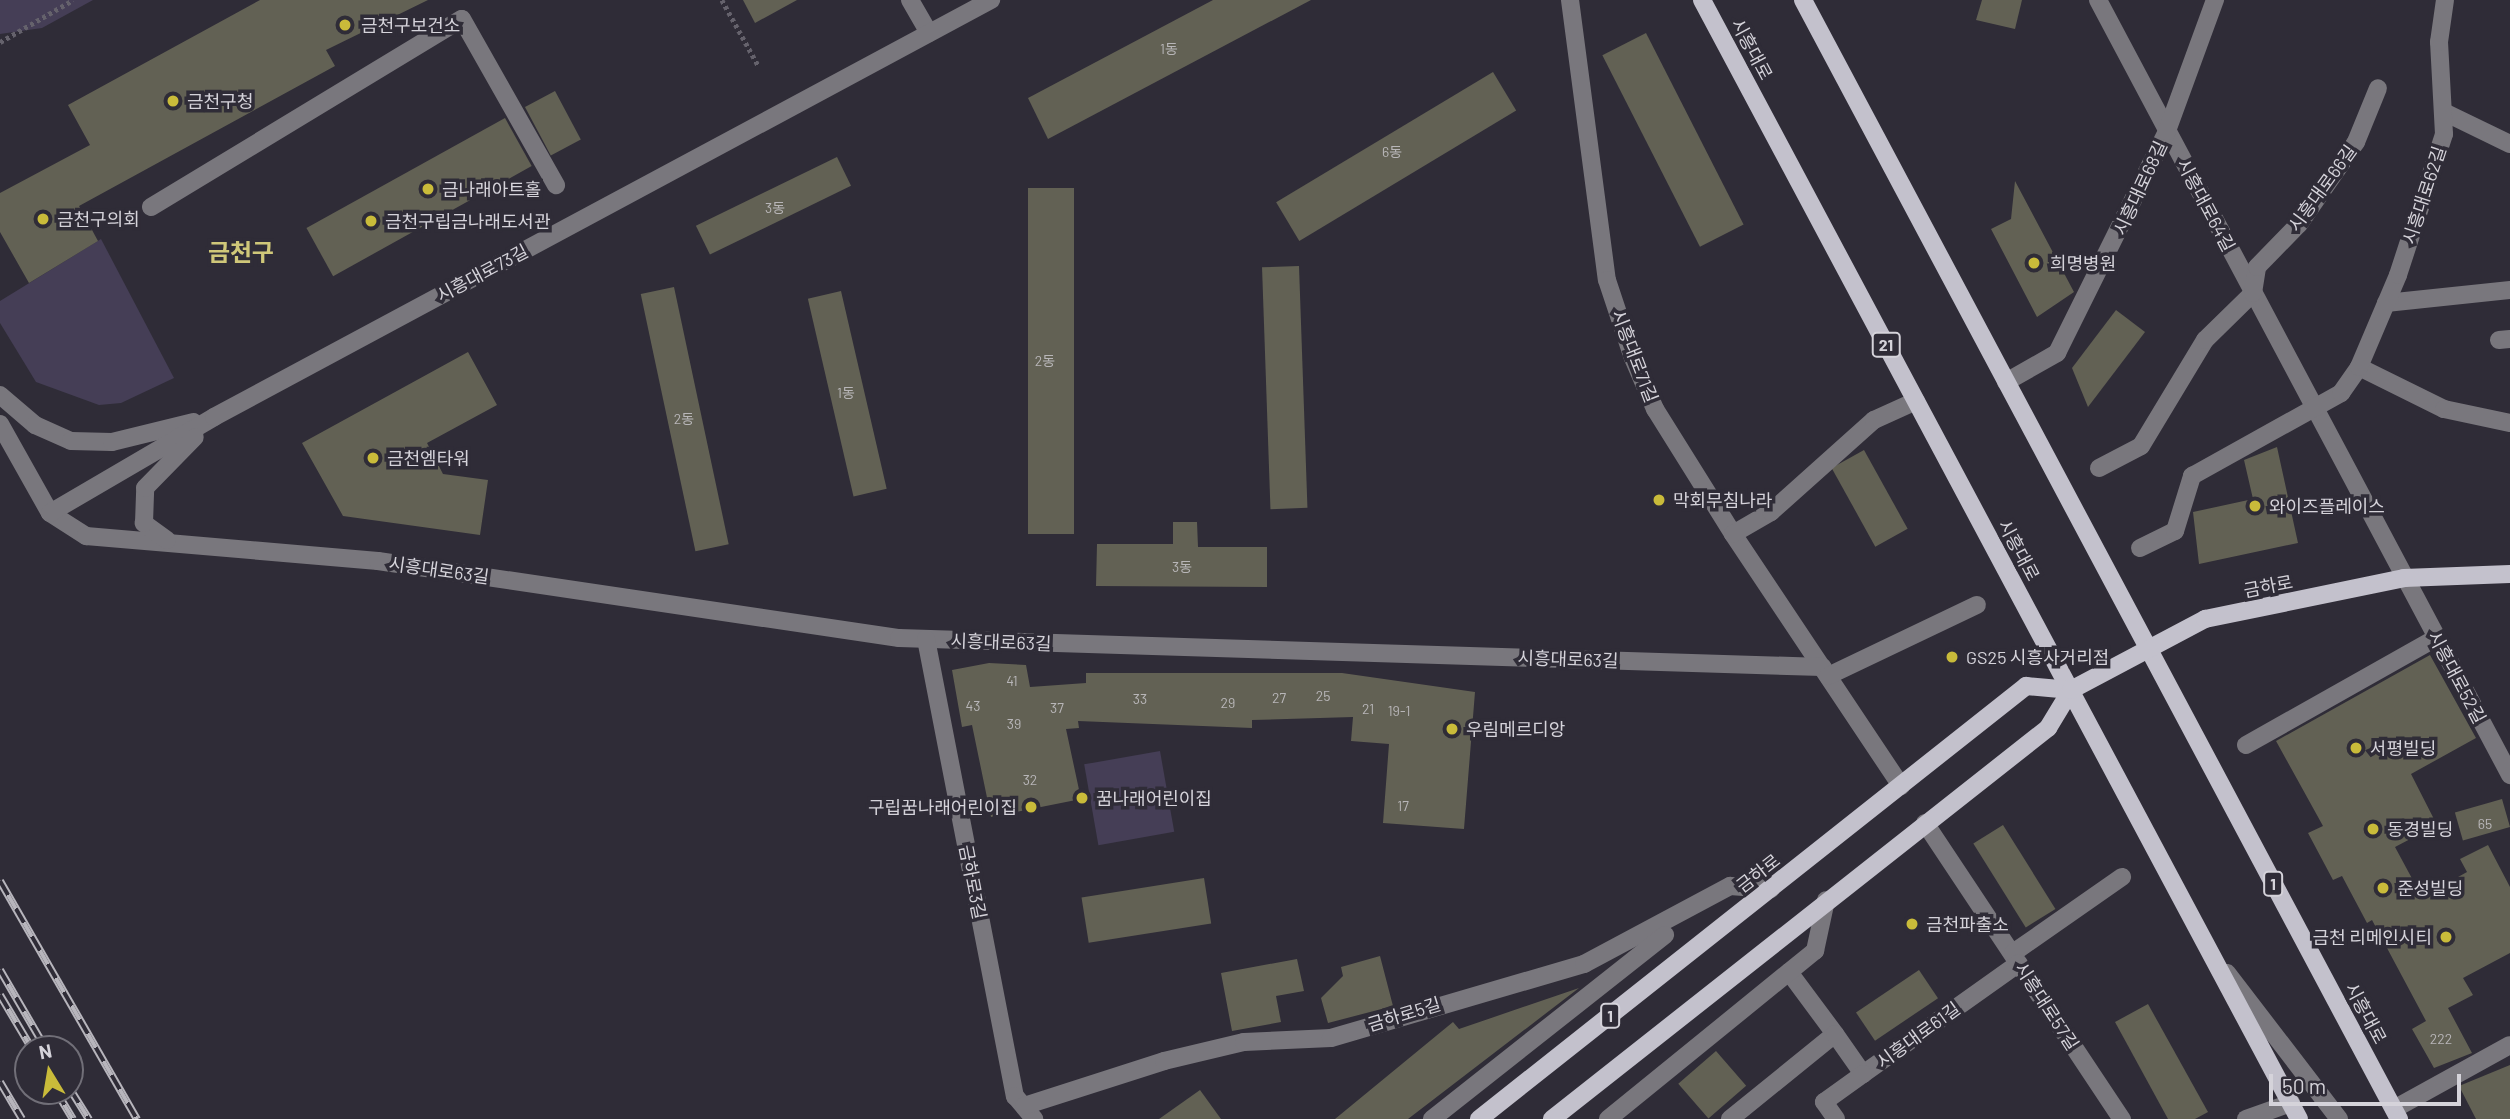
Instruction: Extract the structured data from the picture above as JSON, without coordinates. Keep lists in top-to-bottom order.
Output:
{
  "streets": {
    "main road": [
      "시흥대로",
      "21",
      "금하로",
      "1"
    ],
    "street": [
      "시흥대로68길",
      "시흥대로66길",
      "시흥대로62길",
      "시흥대로64길",
      "시흥대로73길",
      "시흥대로71길",
      "시흥대로63길",
      "시흥대로52길",
      "금하로3길",
      "시흥대로57길",
      "금하로5길",
      "시흥대로61길"
    ]
  },
  "crossings": [
    ["시흥대로", "시흥대로68길"],
    ["시흥대로", "금하로"],
    ["시흥대로68길", "시흥대로64길"],
    ["시흥대로66길", "시흥대로64길"],
    ["시흥대로62길", "시흥대로64길"],
    ["시흥대로73길", "시흥대로63길"],
    ["시흥대로71길", "시흥대로63길"],
    ["시흥대로63길", "금하로3길"],
    ["금하로", "시흥대로52길"],
    ["금하로", "금하로5길"],
    ["금하로3길", "금하로5길"],
    ["시흥대로57길", "시흥대로61길"]
  ],
  "districts": ["금천구"],
  "places": [
    "금천구보건소",
    "금천구청",
    "금나래아트홀",
    "금천구의회",
    "금천구립금나래도서관",
    "희명병원",
    "금천엠타워",
    "막회무침나라",
    "와이즈플레이스",
    "GS25 시흥사거리점",
    "우림메르디앙",
    "서평빌딩",
    "꿈나래어린이집",
    "구립꿈나래어린이집",
    "동경빌딩",
    "준성빌딩",
    "금천파출소",
    "금천 리메인시티"
  ],
  "house_numbers": [
    "1동",
    "6동",
    "3동",
    "2동",
    "1동",
    "2동",
    "3동",
    "41",
    "25",
    "27",
    "33",
    "29",
    "43",
    "37",
    "21",
    "19-1",
    "39",
    "32",
    "17",
    "65",
    "222"
  ],
  "scale_bar": "50 m",
  "north": "top"
}
